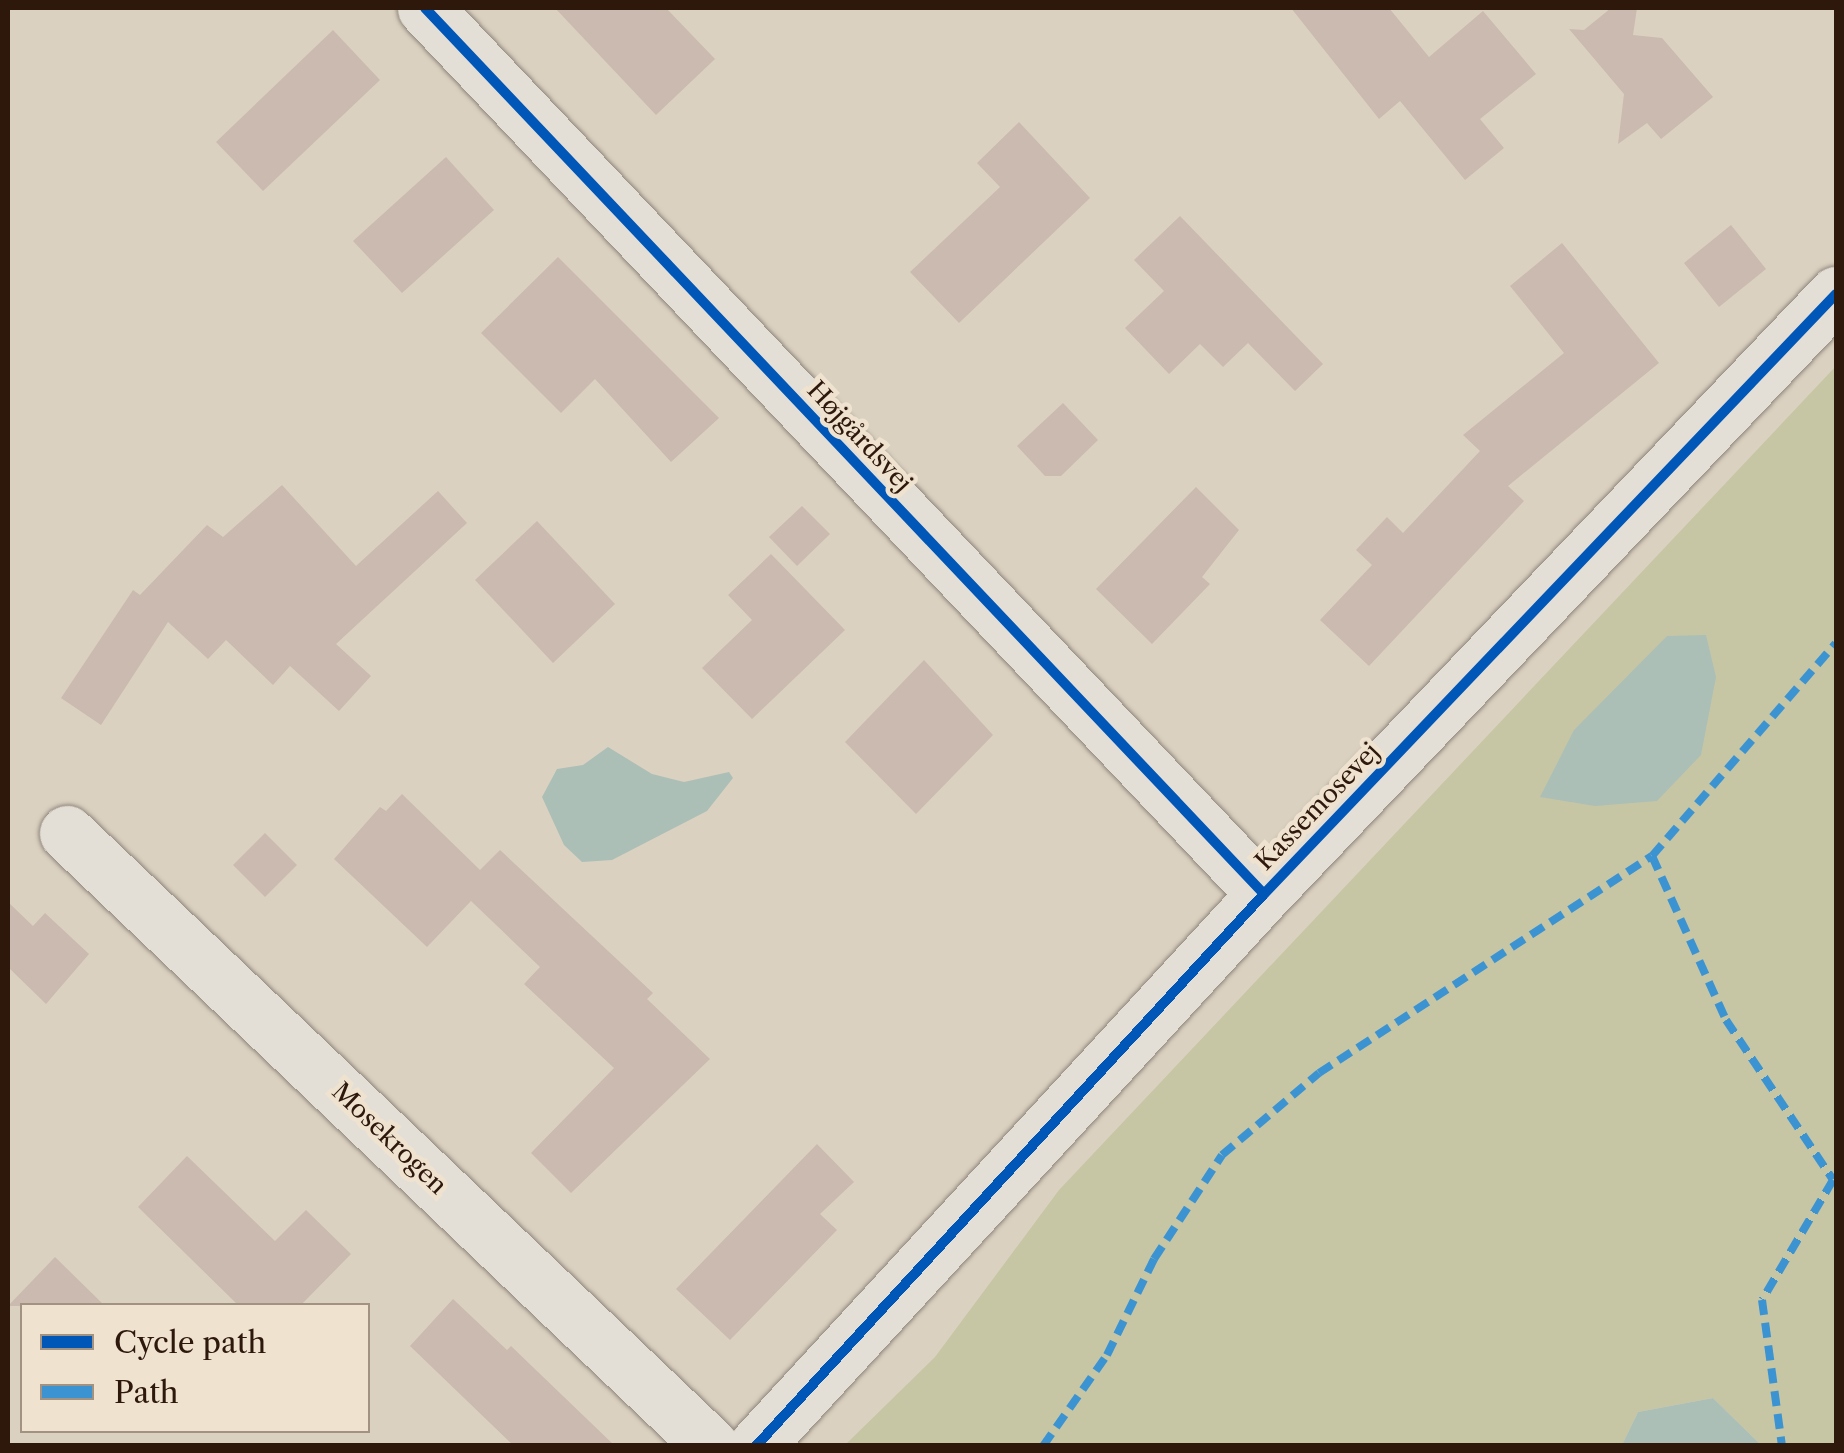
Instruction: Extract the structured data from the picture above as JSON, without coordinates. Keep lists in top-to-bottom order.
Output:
{
  "streets": {
    "street": ["Højgårdsvej", "Kassemosevej", "Mosekrogen"]
  },
  "crossings": [
    ["Højgårdsvej", "Kassemosevej"]
  ],
  "legend": ["Cycle path", "Path"]
}
